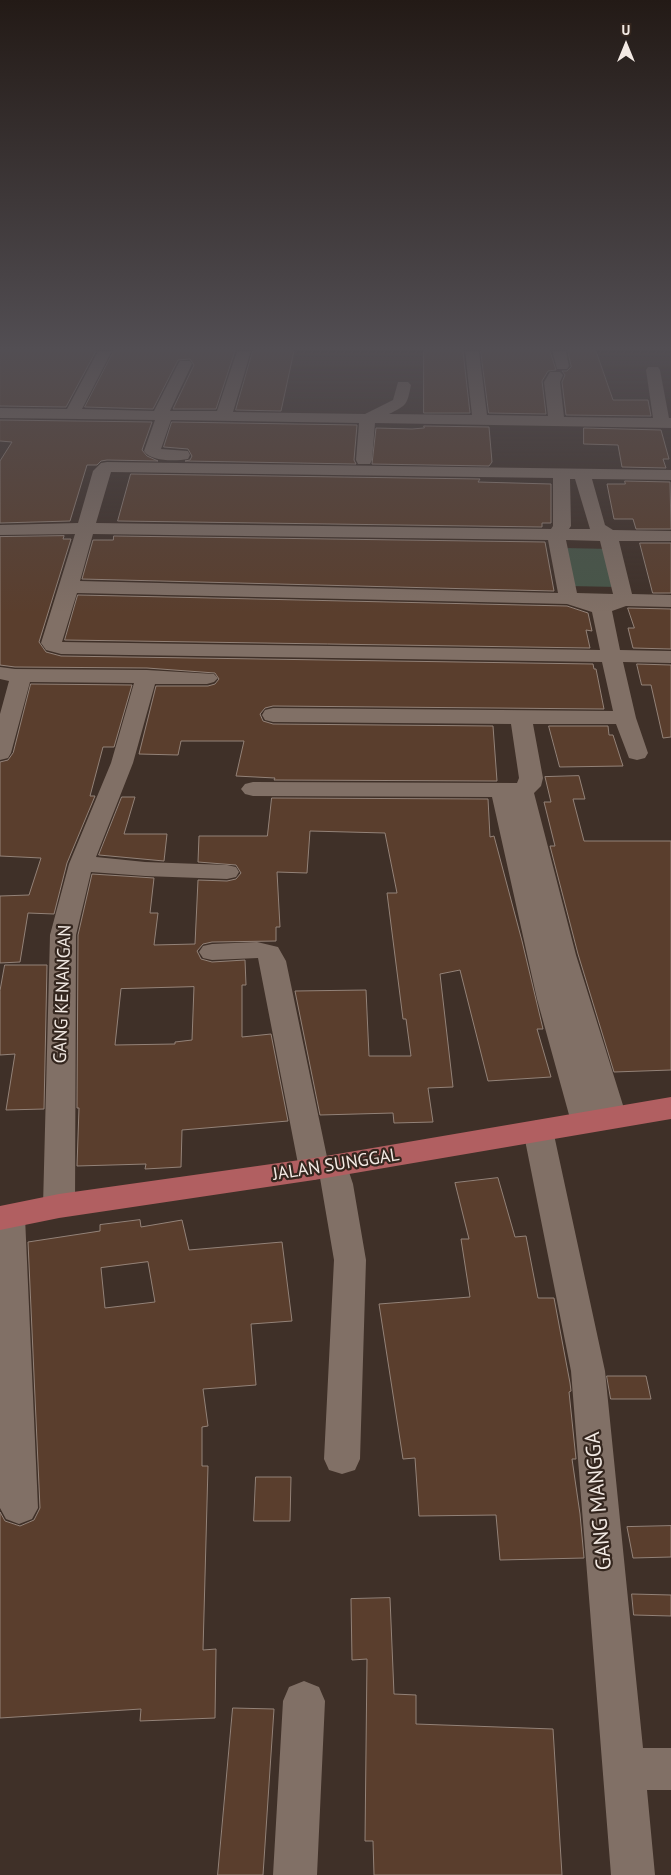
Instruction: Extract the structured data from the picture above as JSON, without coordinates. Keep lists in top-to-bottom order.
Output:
{
  "streets": {
    "main road": ["JALAN SUNGGAL"],
    "street": ["GANG KENANGAN", "GANG MANGGA"]
  },
  "crossings": [
    ["GANG KENANGAN", "JALAN SUNGGAL"],
    ["JALAN SUNGGAL", "GANG MANGGA"]
  ],
  "north": "top"
}
